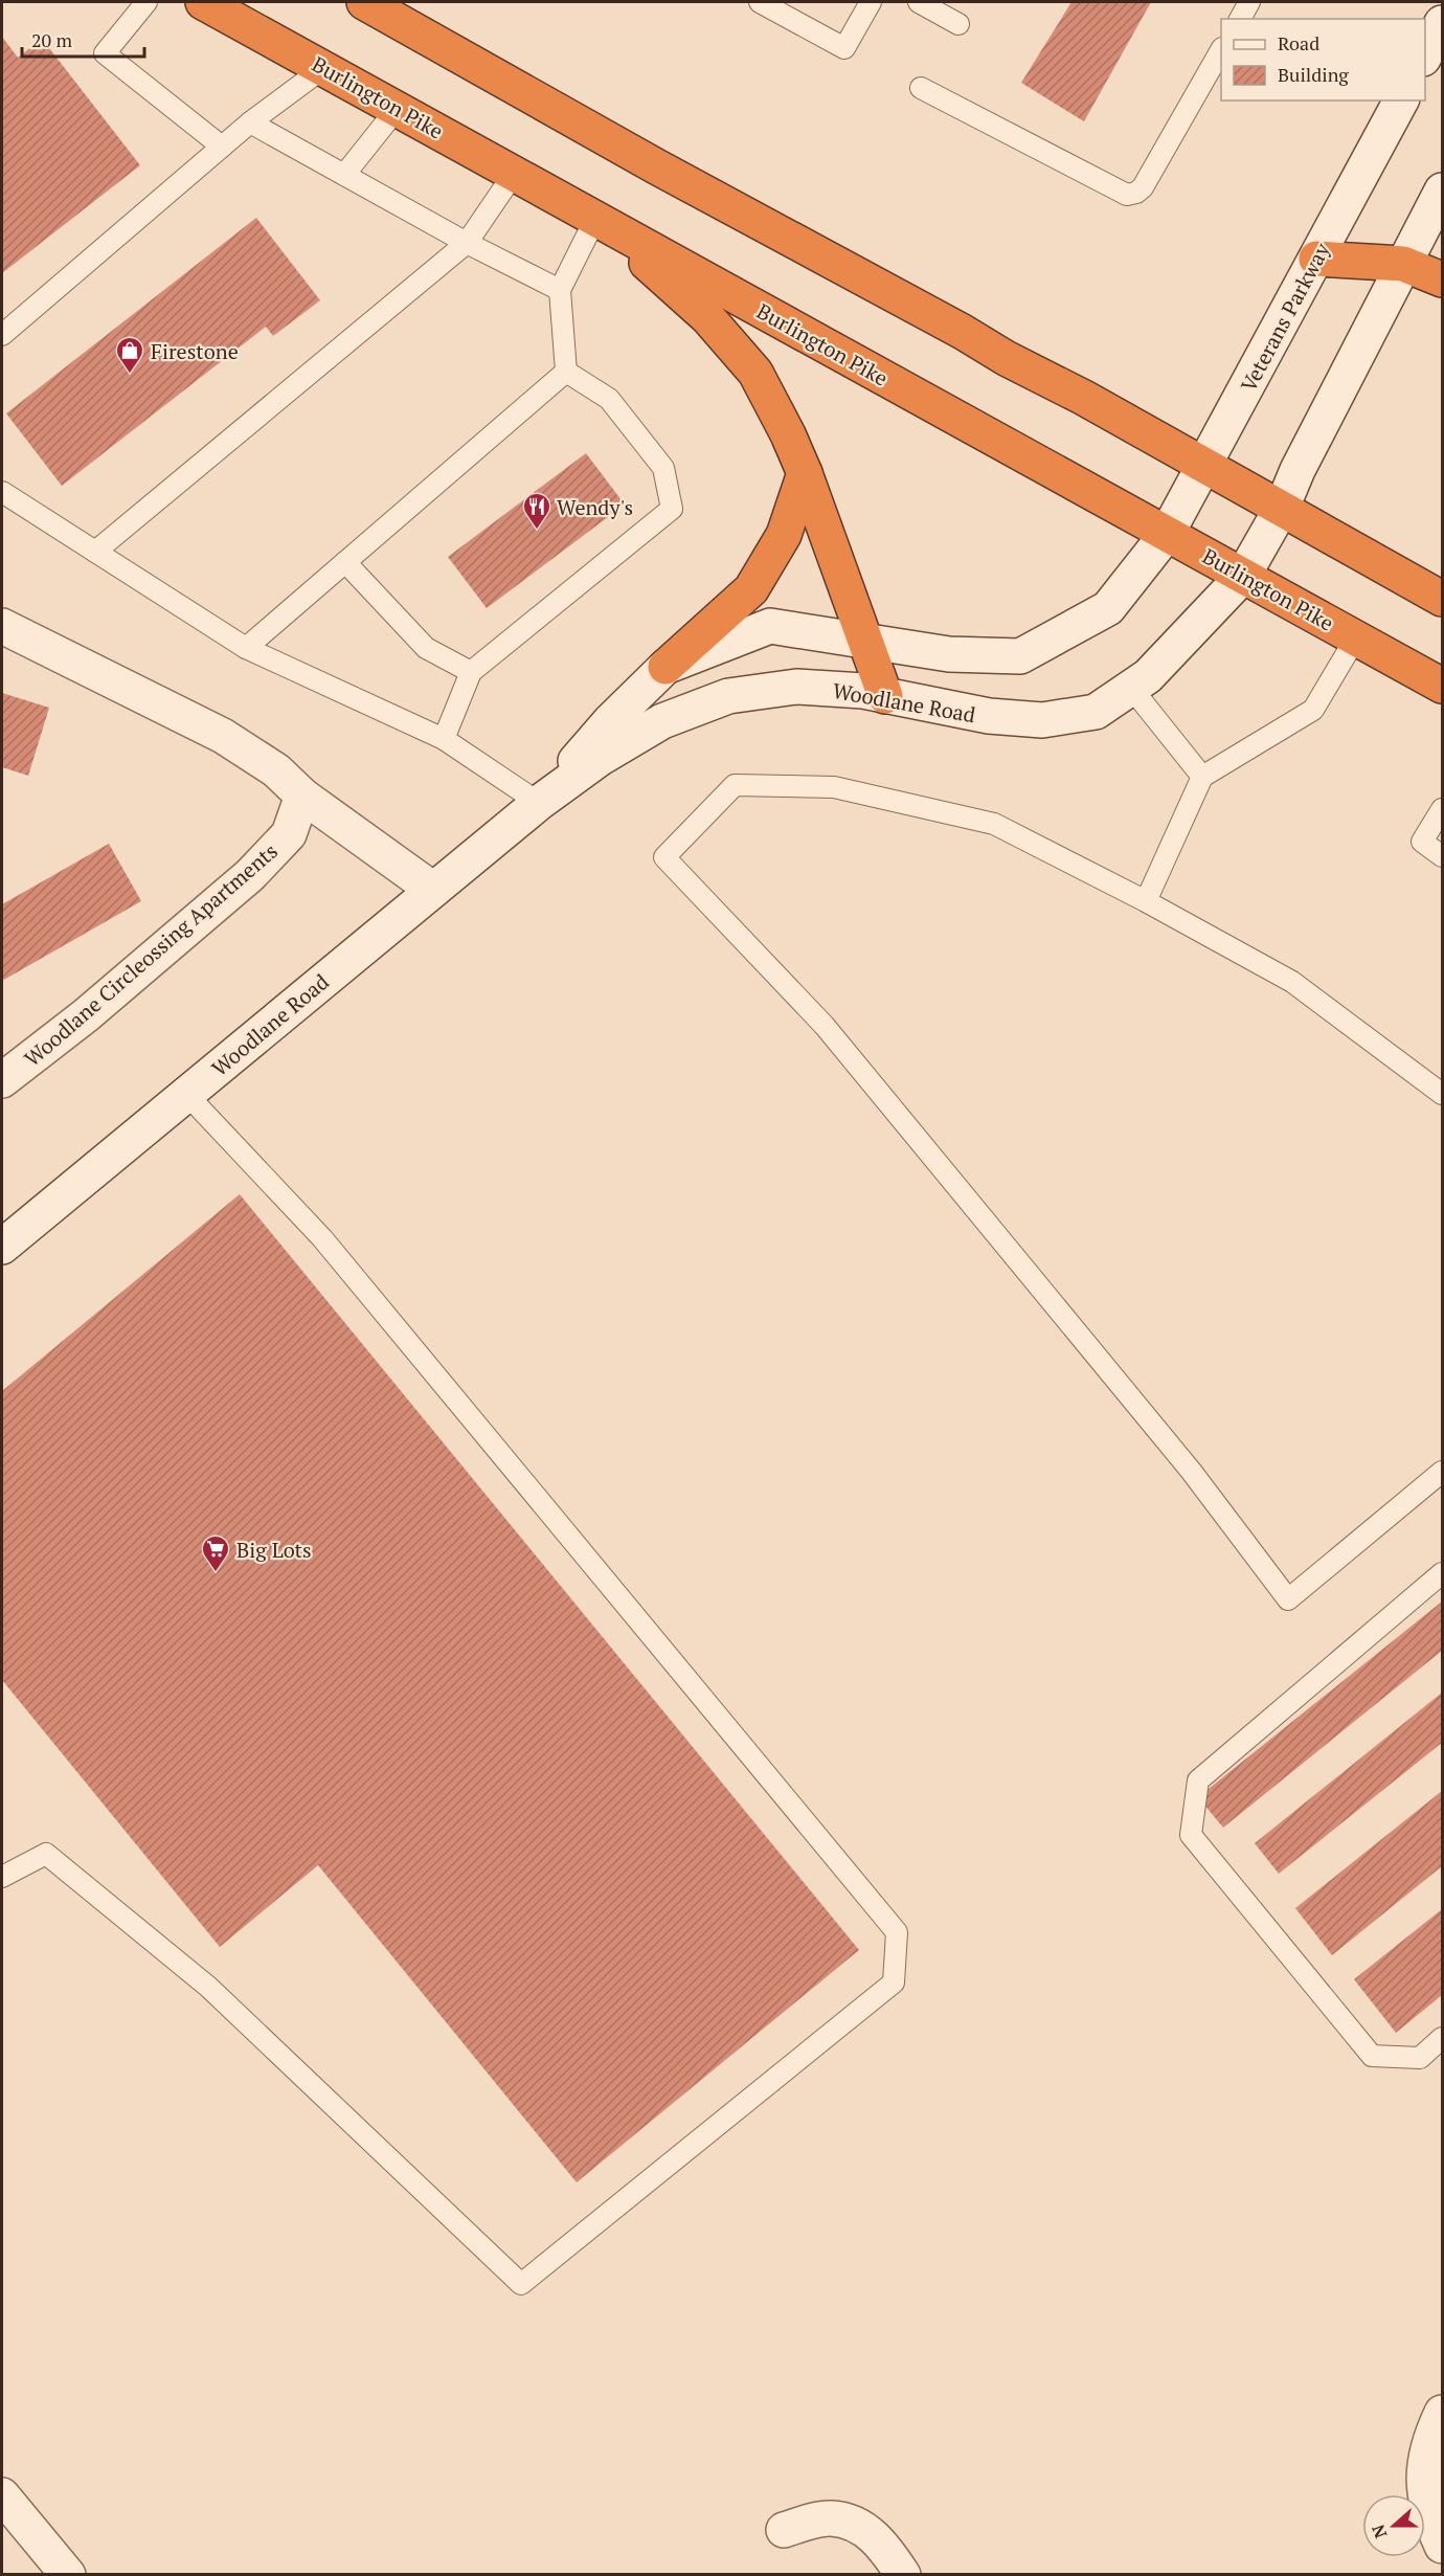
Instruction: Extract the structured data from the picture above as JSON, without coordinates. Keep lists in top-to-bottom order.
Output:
{
  "streets": {
    "highway": ["Burlington Pike"],
    "street": ["Veterans Parkway", "Woodlane Road", "Woodlane Circleossing Apartments"]
  },
  "crossings": [
    ["Burlington Pike", "Veterans Parkway"],
    ["Burlington Pike", "Woodlane Road"],
    ["Veterans Parkway", "Woodlane Road"]
  ],
  "places": {
    "shop": ["Firestone"],
    "restaurant": ["Wendy's"],
    "supermarket": ["Big Lots"]
  },
  "legend": ["Road", "Building"],
  "scale_bar": "20 m",
  "north": "left"
}
